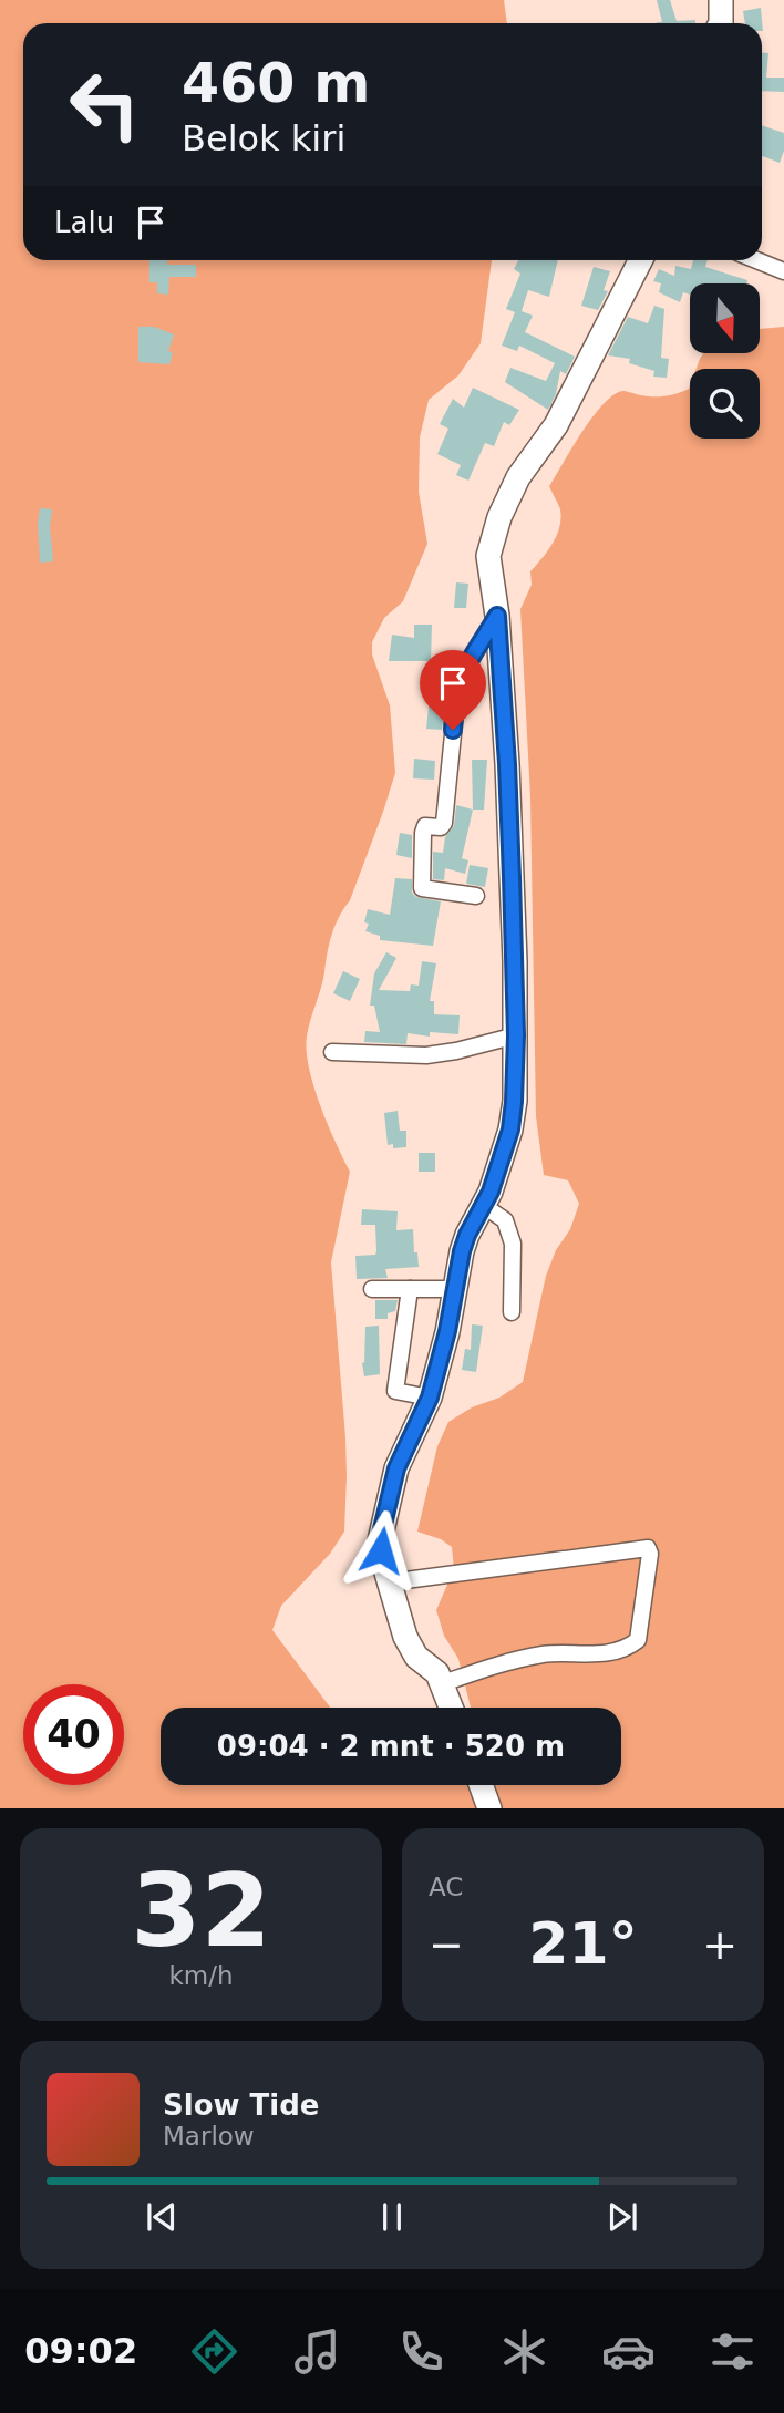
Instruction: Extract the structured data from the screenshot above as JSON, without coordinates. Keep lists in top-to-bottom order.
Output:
{
  "north": "bottom",
  "page": {
    "turn": ["460 m", "Belok kiri"],
    "then": "Lalu",
    "limit": "40",
    "trip": "09:04 · 2 mnt · 520 m",
    "tile": [
      ["32", "km/h"],
      "AC"
    ],
    "heat": ["−", "21°", "+"],
    "song": ["Slow Tide", "Marlow"],
    "tabs": "09:02"
  }
}
